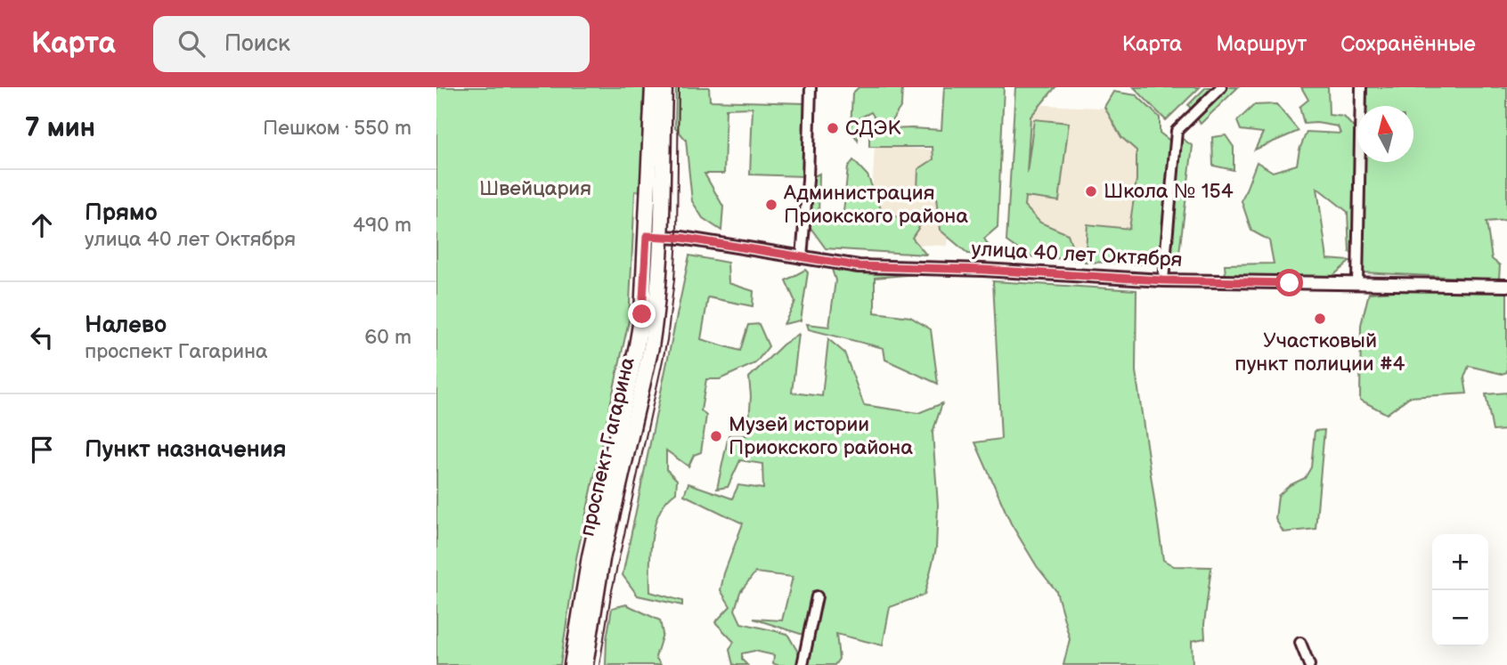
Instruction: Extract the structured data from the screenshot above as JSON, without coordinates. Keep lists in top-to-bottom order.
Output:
{
  "streets": {
    "main road": ["проспект Гагарина"],
    "street": ["улица 40 лет Октября"]
  },
  "crossings": [
    ["улица 40 лет Октября", "проспект Гагарина"]
  ],
  "parks": ["Швейцария"],
  "places": [
    "СДЭК",
    "Школа № 154",
    "Администрация Приокского района",
    "Участковый пункт полиции #4",
    "Музей истории Приокского района"
  ],
  "north": "top",
  "page": {
    "header": "Карта",
    "search": "Поиск",
    "nav": ["Карта", "Маршрут", "Сохранённые"],
    "heading": ["7 мин", "Пешком · 550 m"],
    "list": [
      ["Прямо", "улица 40 лет Октября", "490 m"],
      ["Налево", "проспект Гагарина", "60 m"],
      "Пункт назначения"
    ],
    "map_buttons": ["+", "−"]
  }
}
